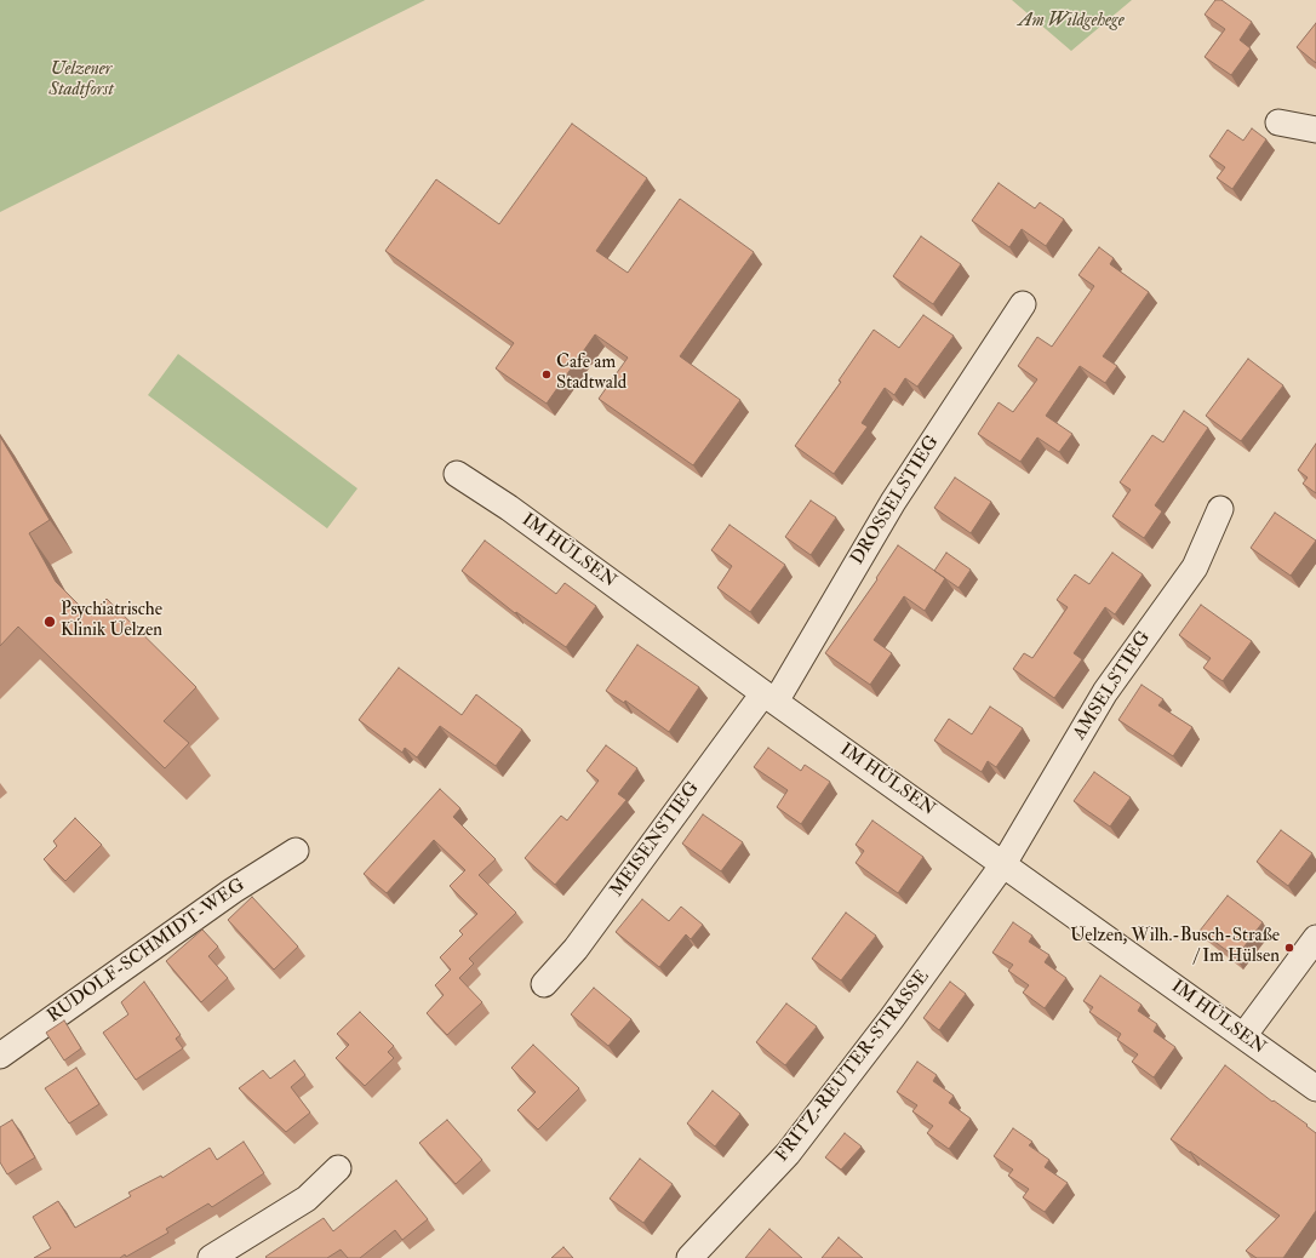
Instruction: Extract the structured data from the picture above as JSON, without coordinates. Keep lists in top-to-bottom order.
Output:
{
  "streets": {
    "street": [
      "DROSSELSTIEG",
      "IM HÜLSEN",
      "AMSELSTIEG",
      "MEISENSTIEG",
      "RUDOLF-SCHMIDT-WEG",
      "FRITZ-REUTER-STRASSE"
    ]
  },
  "crossings": [
    ["DROSSELSTIEG", "IM HÜLSEN"],
    ["DROSSELSTIEG", "MEISENSTIEG"],
    ["IM HÜLSEN", "AMSELSTIEG"],
    ["IM HÜLSEN", "MEISENSTIEG"],
    ["IM HÜLSEN", "FRITZ-REUTER-STRASSE"],
    ["AMSELSTIEG", "FRITZ-REUTER-STRASSE"]
  ],
  "parks": ["Am Wildgehege", "Uelzener Stadtforst"],
  "places": ["Cafe am Stadtwald", "Psychiatrische Klinik Uelzen", "Uelzen, Wilh.-Busch-Straße / Im Hülsen"]
}
